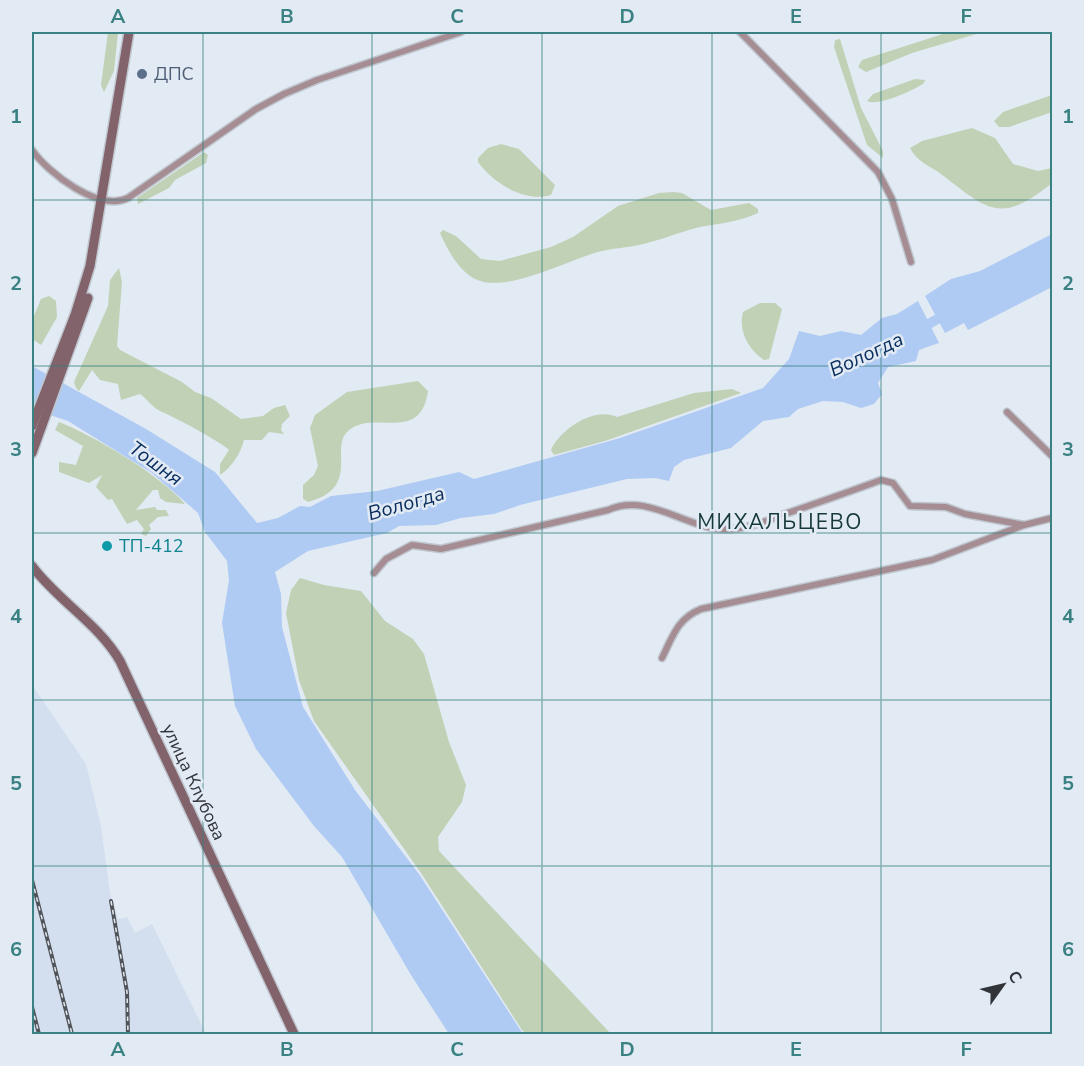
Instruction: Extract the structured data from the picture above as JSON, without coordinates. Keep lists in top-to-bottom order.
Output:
{
  "streets": {
    "main road": ["улица Клубова"]
  },
  "districts": ["МИХАЛЬЦЕВО"],
  "water": ["Вологда", "Тошня"],
  "places": ["ДПС", "ТП-412"],
  "north": "top right",
  "grid": {
    "columns": [
      "A",
      "B",
      "C",
      "D",
      "E",
      "F"
    ],
    "rows": [
      "1",
      "2",
      "3",
      "4",
      "5",
      "6"
    ]
  }
}
